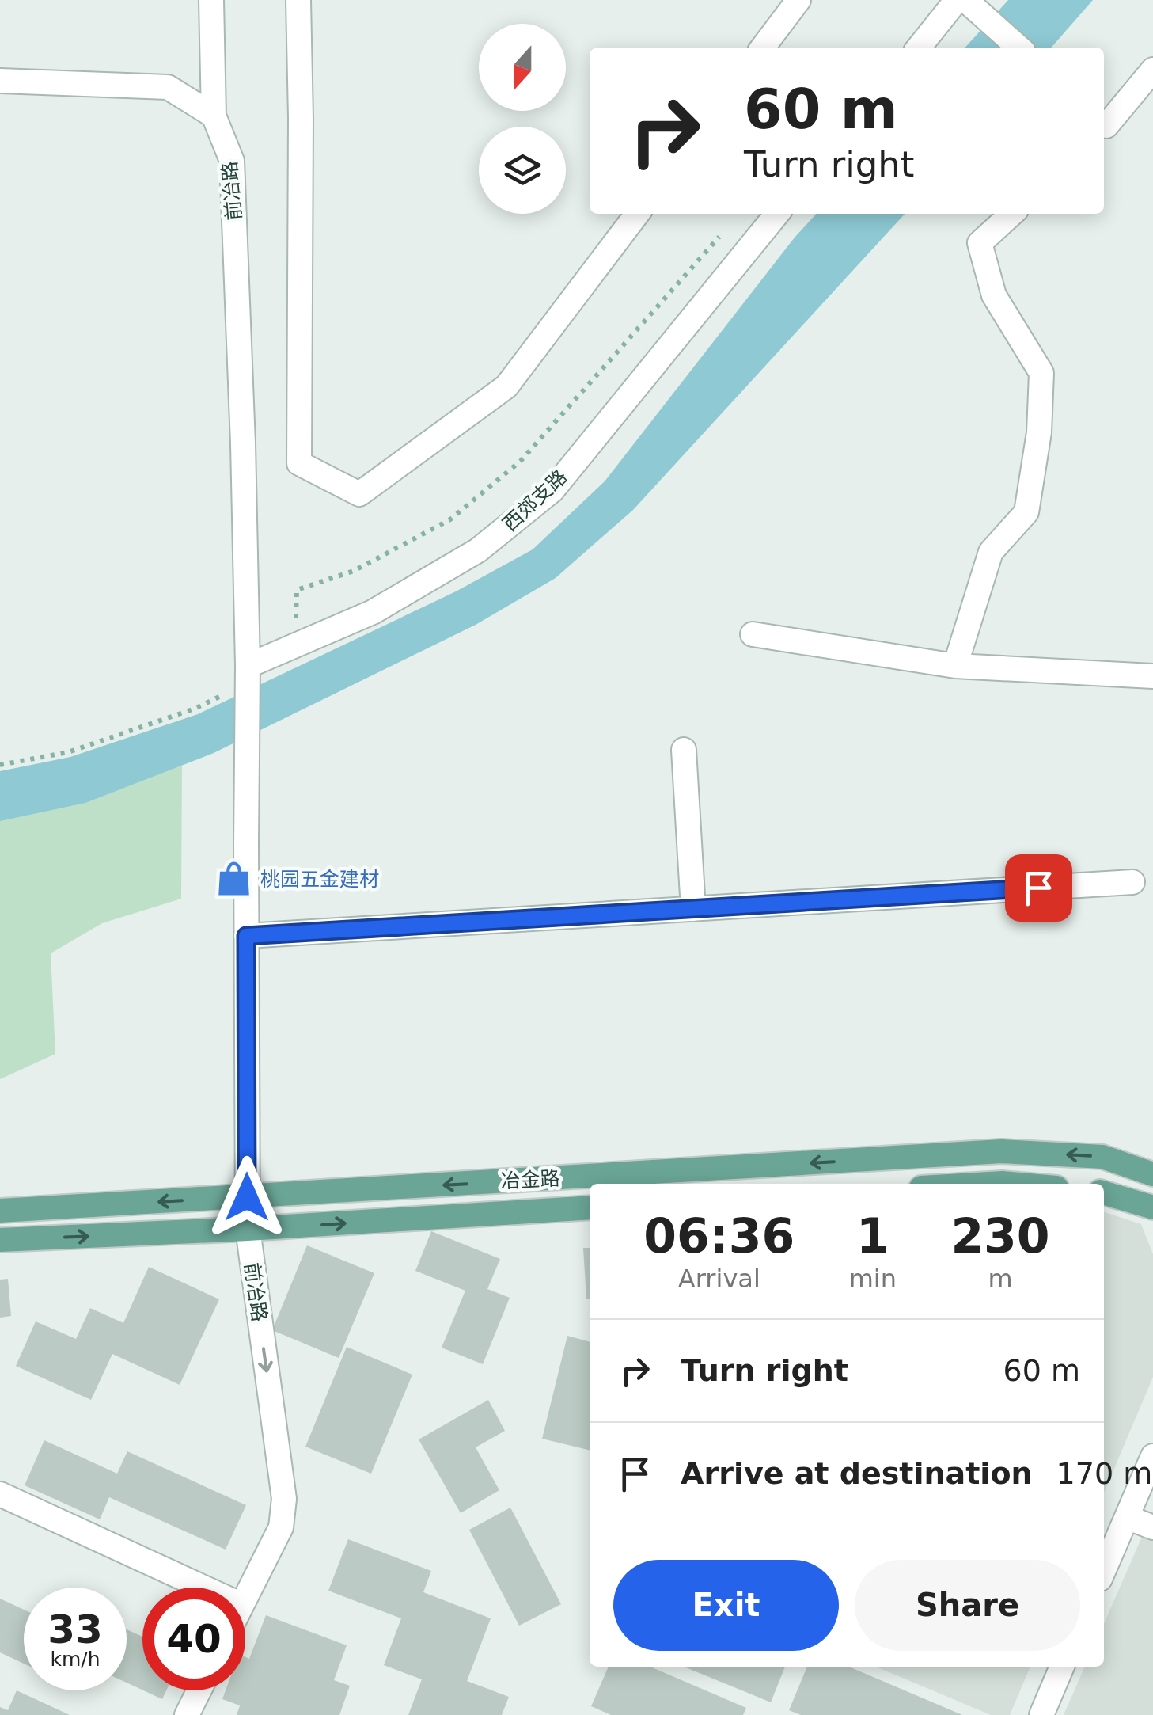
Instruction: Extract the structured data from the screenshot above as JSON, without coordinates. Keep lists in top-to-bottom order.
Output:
{
  "streets": {
    "main road": ["冶金路"],
    "street": ["前冶路", "西郊支路"]
  },
  "crossings": [
    ["前冶路", "西郊支路"],
    ["前冶路", "冶金路"]
  ],
  "places": {
    "shop": ["桃园五金建材"]
  },
  "north": "bottom",
  "page": {
    "turn": ["60 m", "Turn right"],
    "eta": [
      "06:36",
      "Arrival",
      "1",
      "min",
      "230",
      "m"
    ],
    "list": [
      {
        "name": "Turn right",
        "value": "60 m"
      },
      {
        "name": "Arrive at destination",
        "value": "170 m"
      }
    ],
    "buttons": ["Exit", "Share"],
    "speed": "33 km/h",
    "limit": "40"
  }
}
